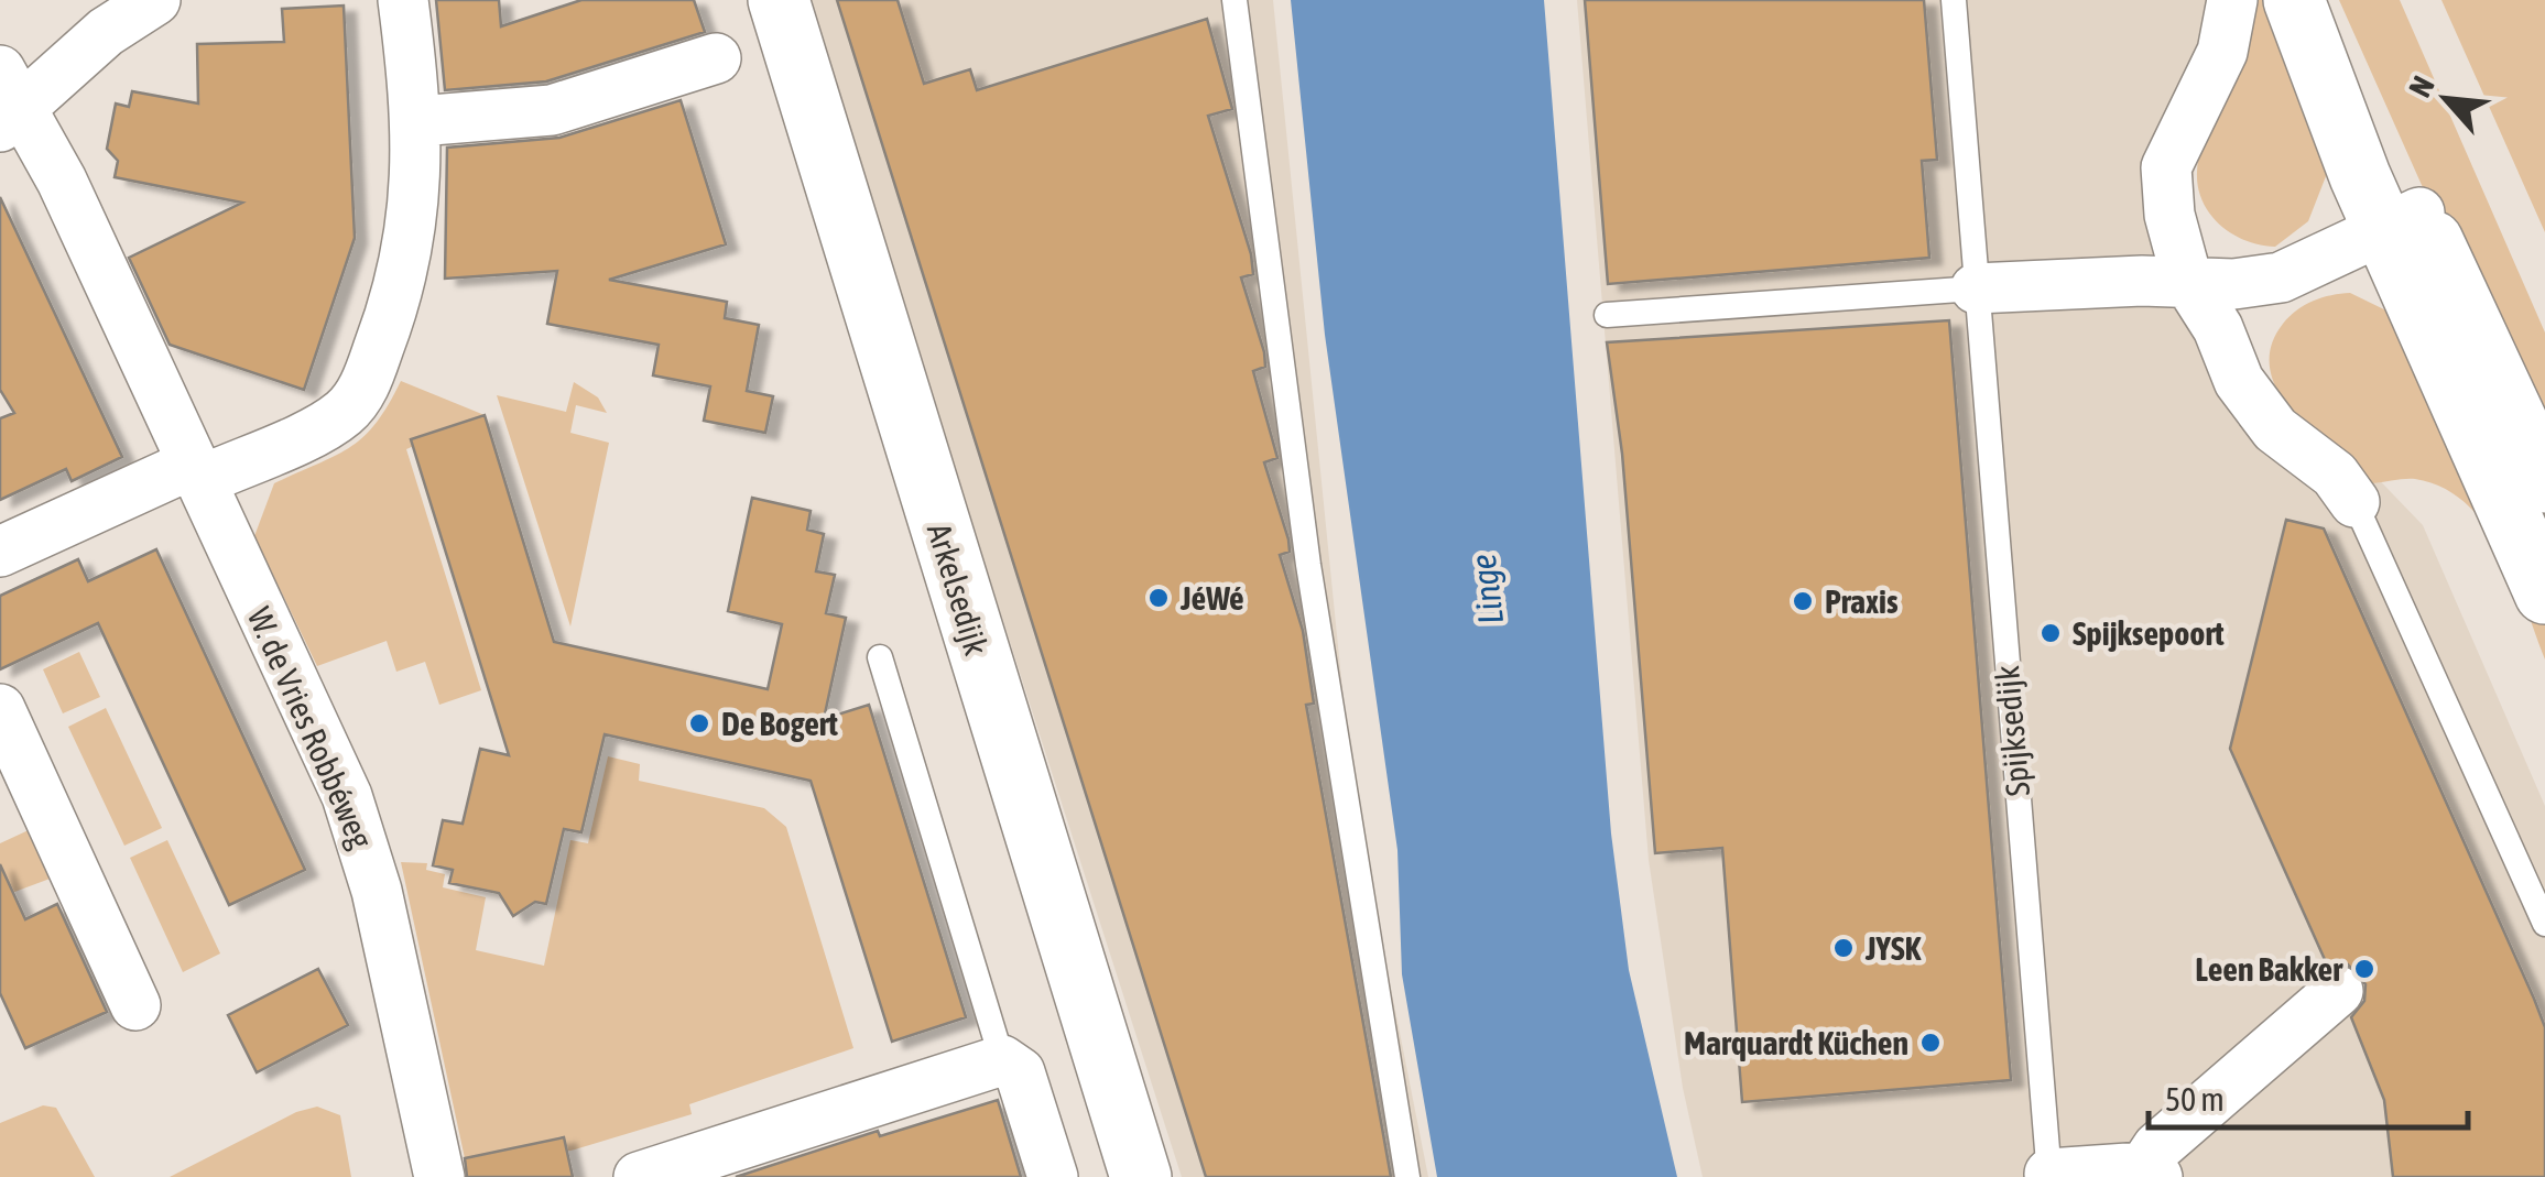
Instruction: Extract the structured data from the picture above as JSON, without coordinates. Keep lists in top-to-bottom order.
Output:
{
  "streets": {
    "main road": ["Arkelsedijk"],
    "street": ["W. de Vries Robbéweg", "Spijksedijk"]
  },
  "water": ["Linge"],
  "places": [
    "JéWé",
    "Praxis",
    "Spijksepoort",
    "De Bogert",
    "JYSK",
    "Leen Bakker",
    "Marquardt Küchen"
  ],
  "scale_bar": "50 m",
  "north": "top left"
}
